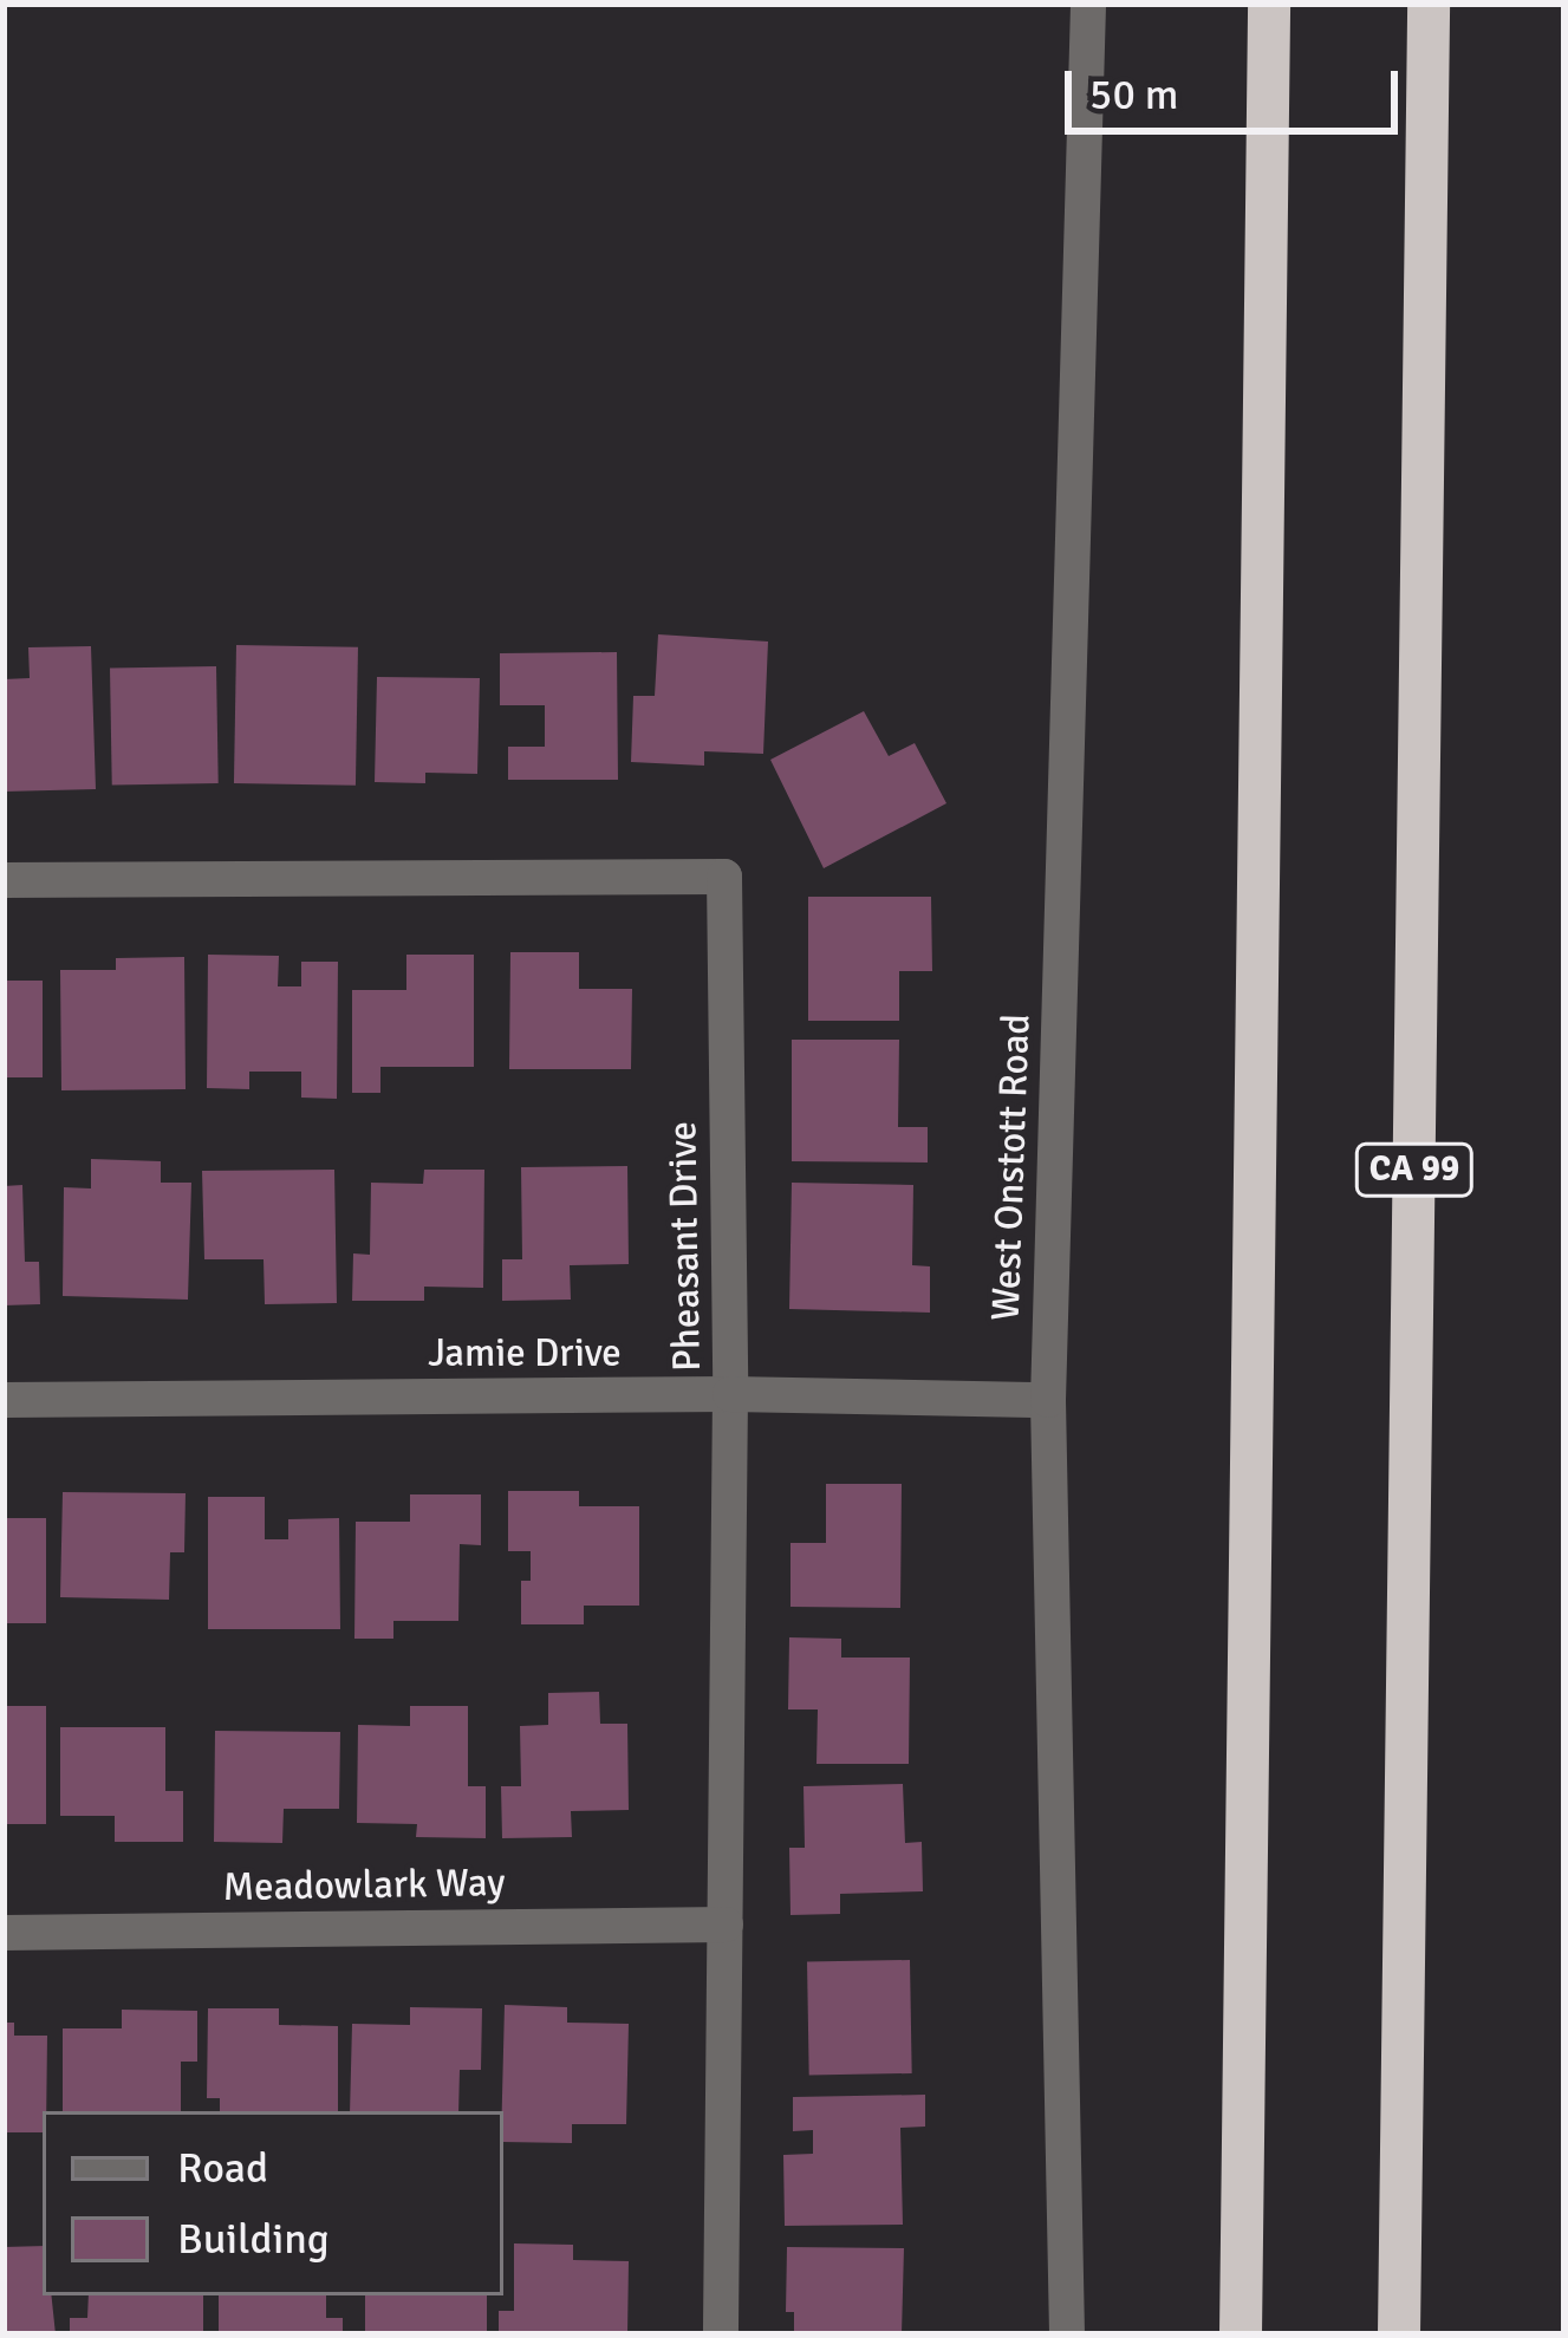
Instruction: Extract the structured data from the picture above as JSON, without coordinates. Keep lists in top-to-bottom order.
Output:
{
  "streets": {
    "highway": ["CA 99"],
    "street": [
      "West Onstott Road",
      "Pheasant Drive",
      "Jamie Drive",
      "Meadowlark Way"
    ]
  },
  "crossings": [
    ["West Onstott Road", "Jamie Drive"],
    ["Pheasant Drive", "Jamie Drive"],
    ["Pheasant Drive", "Meadowlark Way"]
  ],
  "legend": ["Road", "Building"],
  "scale_bar": "50 m"
}
